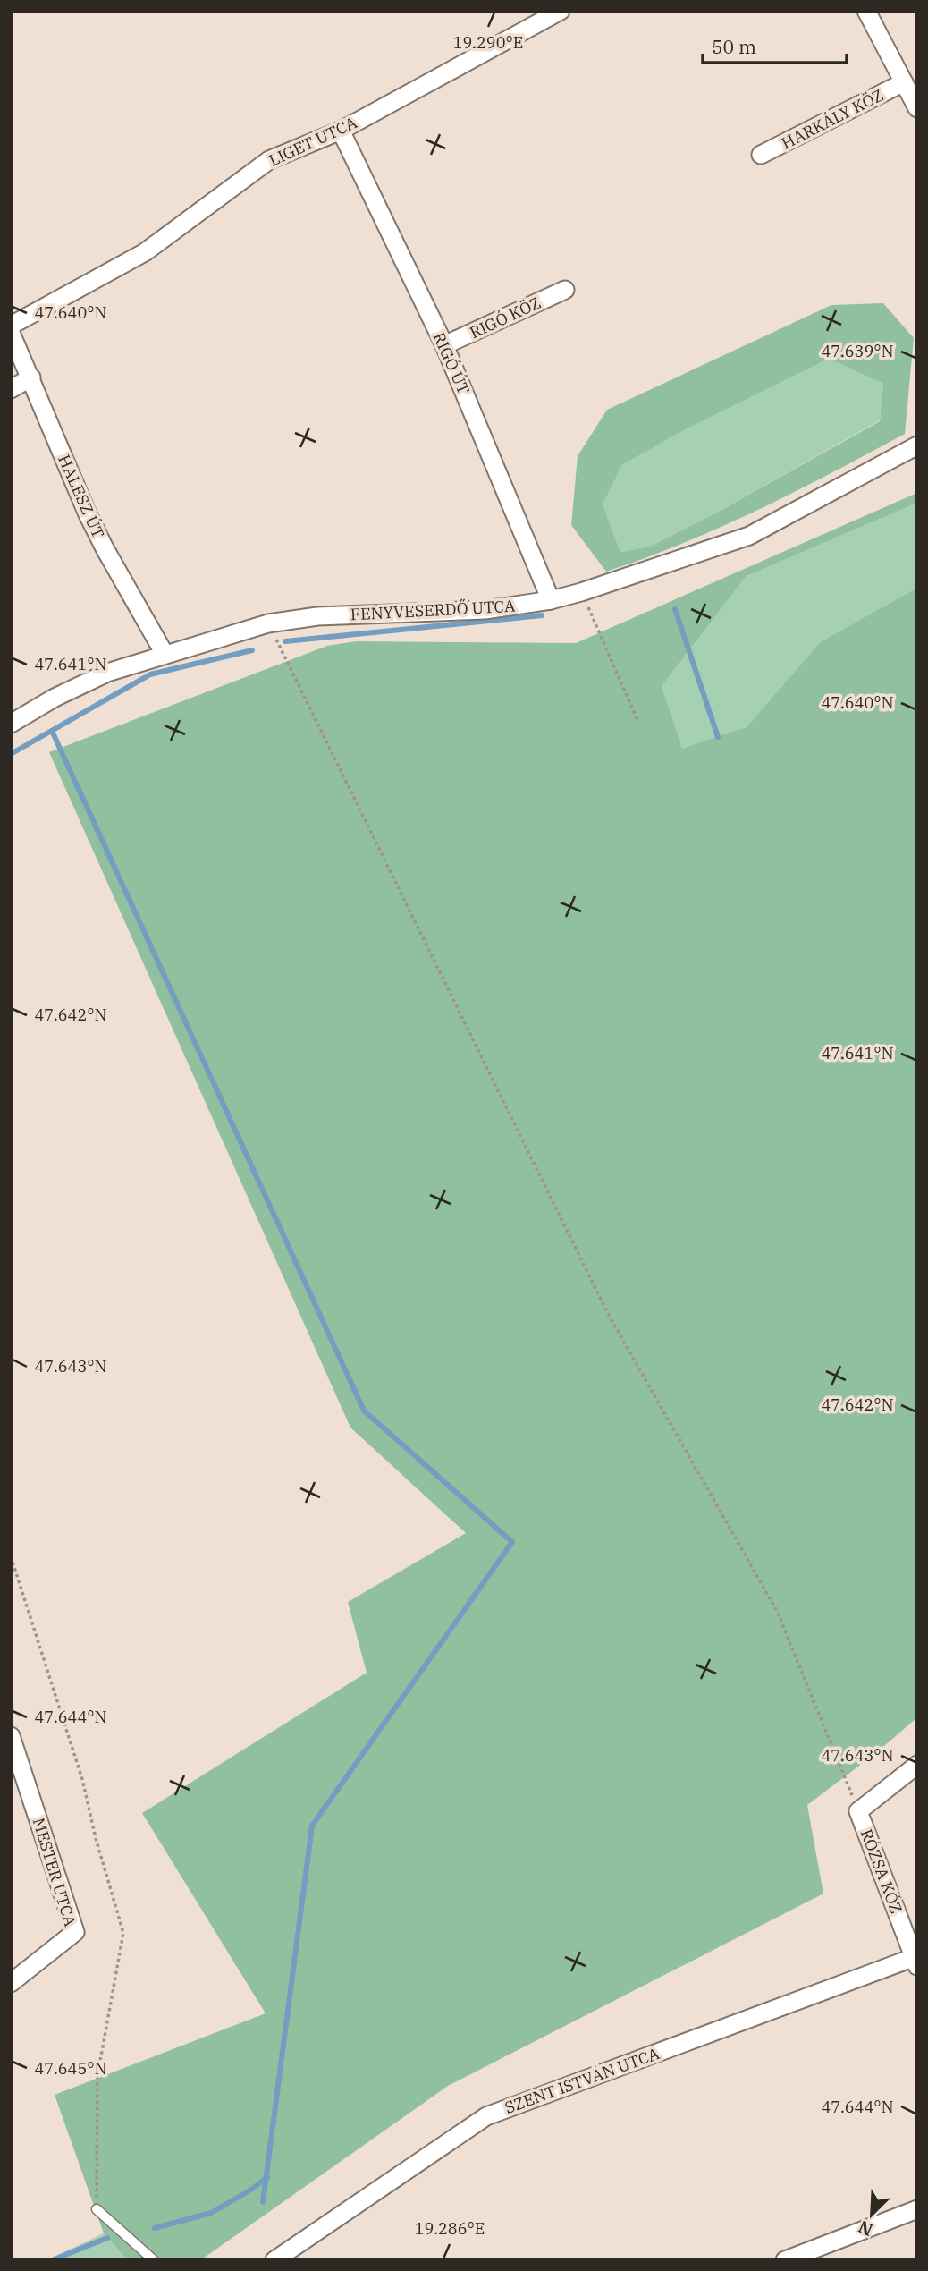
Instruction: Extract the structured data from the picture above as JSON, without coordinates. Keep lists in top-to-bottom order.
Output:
{
  "streets": {
    "street": [
      "HARKÁLY KÖZ",
      "LIGET UTCA",
      "RIGÓ KÖZ",
      "RIGÓ ÚT",
      "HALESZ ÚT",
      "FENYVESERDŐ UTCA",
      "RÓZSA KÖZ",
      "MESTER UTCA",
      "SZENT ISTVÁN UTCA"
    ]
  },
  "crossings": [
    ["LIGET UTCA", "RIGÓ ÚT"],
    ["RIGÓ KÖZ", "RIGÓ ÚT"],
    ["RIGÓ ÚT", "FENYVESERDŐ UTCA"],
    ["HALESZ ÚT", "FENYVESERDŐ UTCA"],
    ["RÓZSA KÖZ", "SZENT ISTVÁN UTCA"]
  ],
  "scale_bar": "50 m",
  "north": "bottom left",
  "coordinates": [
    "19.290°E",
    "47.640°N",
    "47.639°N",
    "47.641°N",
    "47.642°N",
    "47.643°N",
    "47.644°N",
    "47.645°N",
    "19.286°E"
  ]
}
